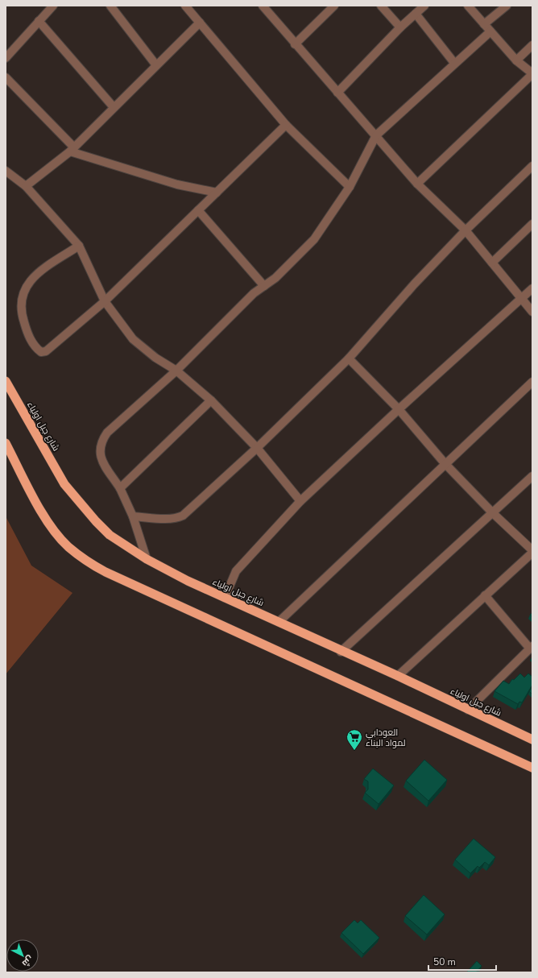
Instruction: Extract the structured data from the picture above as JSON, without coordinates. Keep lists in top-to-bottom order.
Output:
{
  "streets": {
    "highway": ["شارع جبل اولياء"]
  },
  "places": {
    "supermarket": ["العودابي لمواد البناء"]
  },
  "scale_bar": "50 m",
  "north": "bottom right"
}
